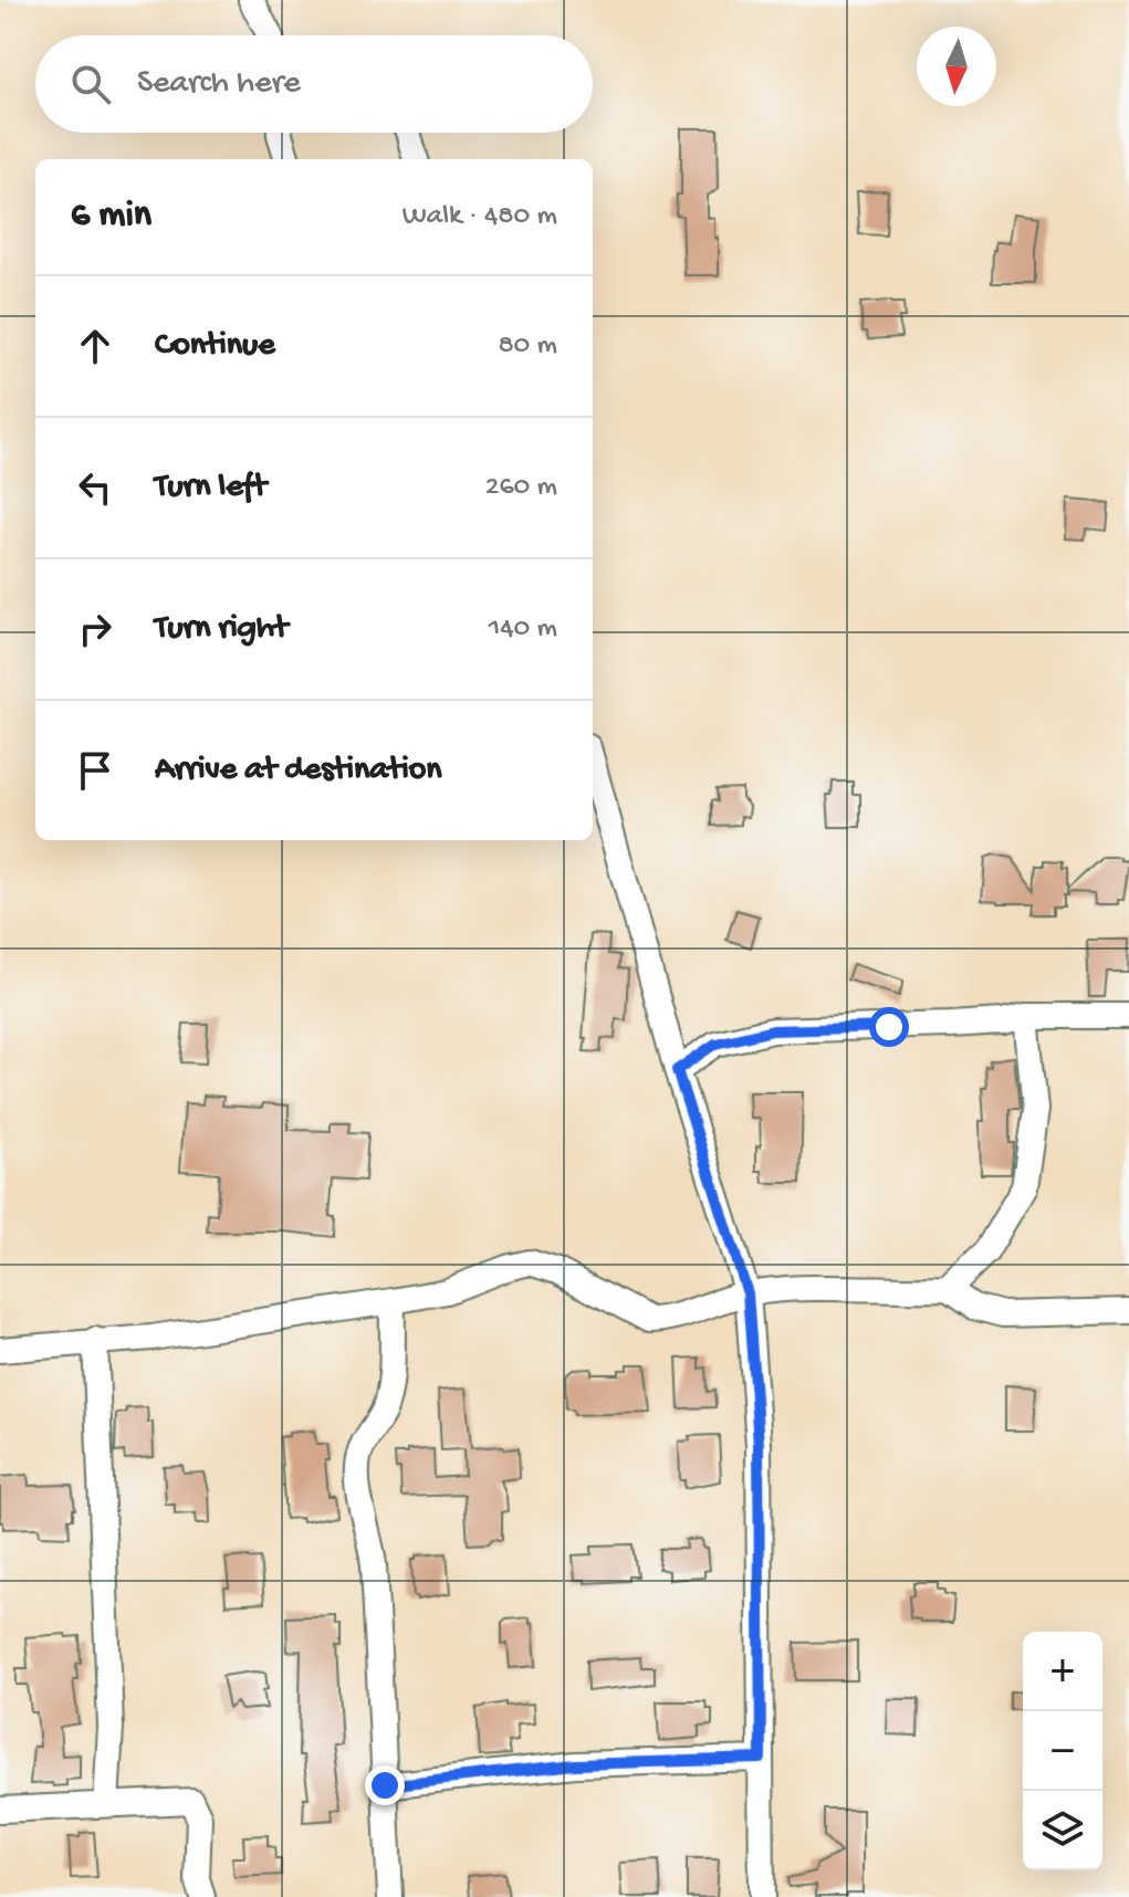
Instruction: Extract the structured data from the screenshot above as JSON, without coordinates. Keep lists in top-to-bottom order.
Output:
{
  "north": "bottom",
  "page": {
    "search": "Search here",
    "heading": ["6 min", "Walk · 480 m"],
    "list": [
      ["Continue", "80 m"],
      ["Turn left", "260 m"],
      ["Turn right", "140 m"],
      "Arrive at destination"
    ],
    "map_buttons": ["+", "−"]
  }
}
